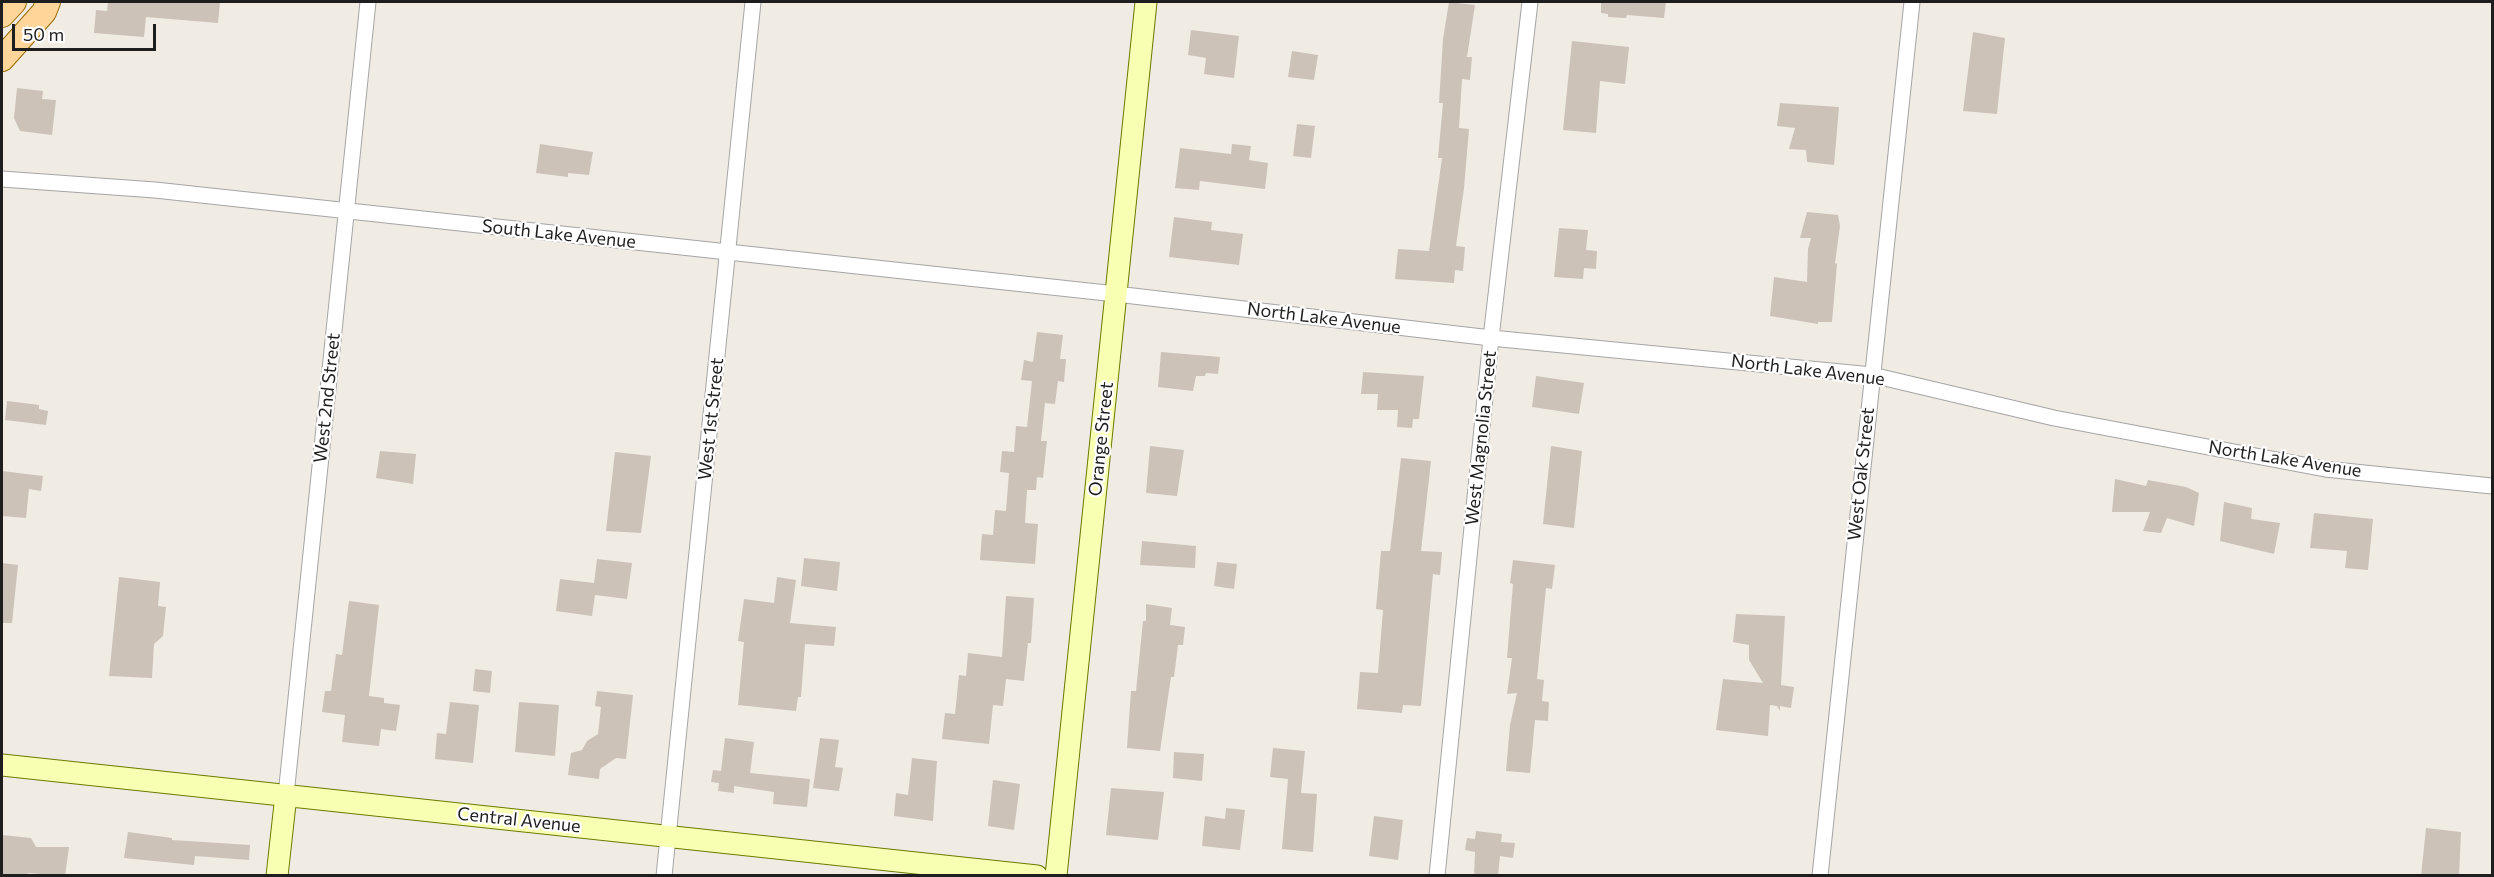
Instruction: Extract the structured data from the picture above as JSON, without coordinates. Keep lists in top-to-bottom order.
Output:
{
  "streets": {
    "street": [
      "South Lake Avenue",
      "North Lake Avenue",
      "West 2nd Street",
      "West 1st Street",
      "West Magnolia Street",
      "Orange Street",
      "West Oak Street",
      "Central Avenue"
    ]
  },
  "crossings": [
    ["South Lake Avenue", "North Lake Avenue"],
    ["South Lake Avenue", "West 2nd Street"],
    ["South Lake Avenue", "West 1st Street"],
    ["South Lake Avenue", "Orange Street"],
    ["North Lake Avenue", "West Magnolia Street"],
    ["North Lake Avenue", "Orange Street"],
    ["North Lake Avenue", "West Oak Street"],
    ["West 2nd Street", "Central Avenue"],
    ["West 1st Street", "Central Avenue"]
  ],
  "scale_bar": "50 m"
}
